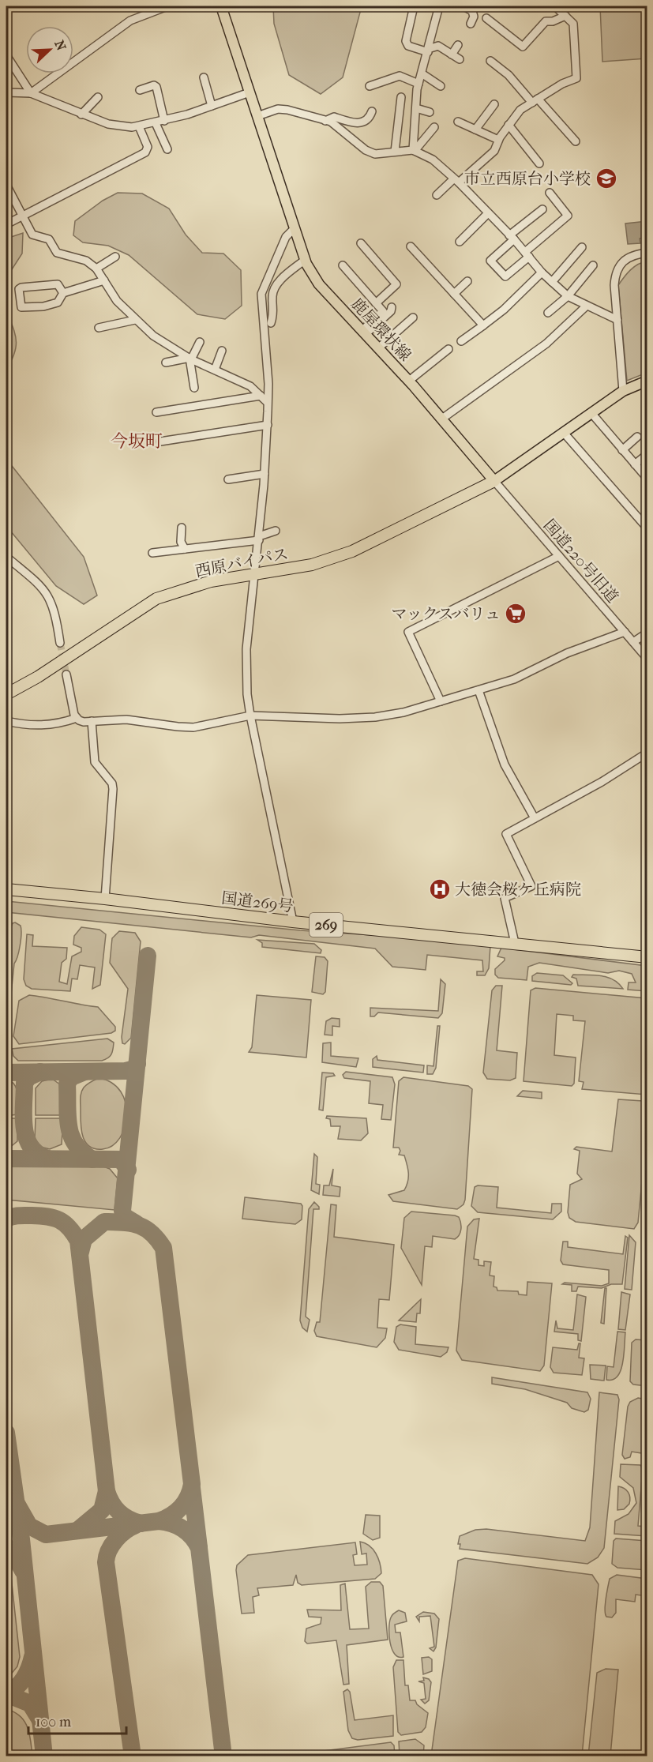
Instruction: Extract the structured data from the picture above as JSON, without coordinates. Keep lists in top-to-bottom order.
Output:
{
  "streets": {
    "highway": ["西原バイパス", "国道269号", "269"],
    "main road": ["鹿屋環状線"],
    "street": ["国道220号旧道"]
  },
  "crossings": [
    ["鹿屋環状線", "国道220号旧道"],
    ["鹿屋環状線", "西原バイパス"],
    ["国道220号旧道", "西原バイパス"]
  ],
  "districts": ["今坂町"],
  "places": {
    "school or university": ["市立西原台小学校"],
    "supermarket": ["マックスバリュ"],
    "hospital": ["大徳会桜ケ丘病院"]
  },
  "scale_bar": "100 m",
  "north": "top right"
}
